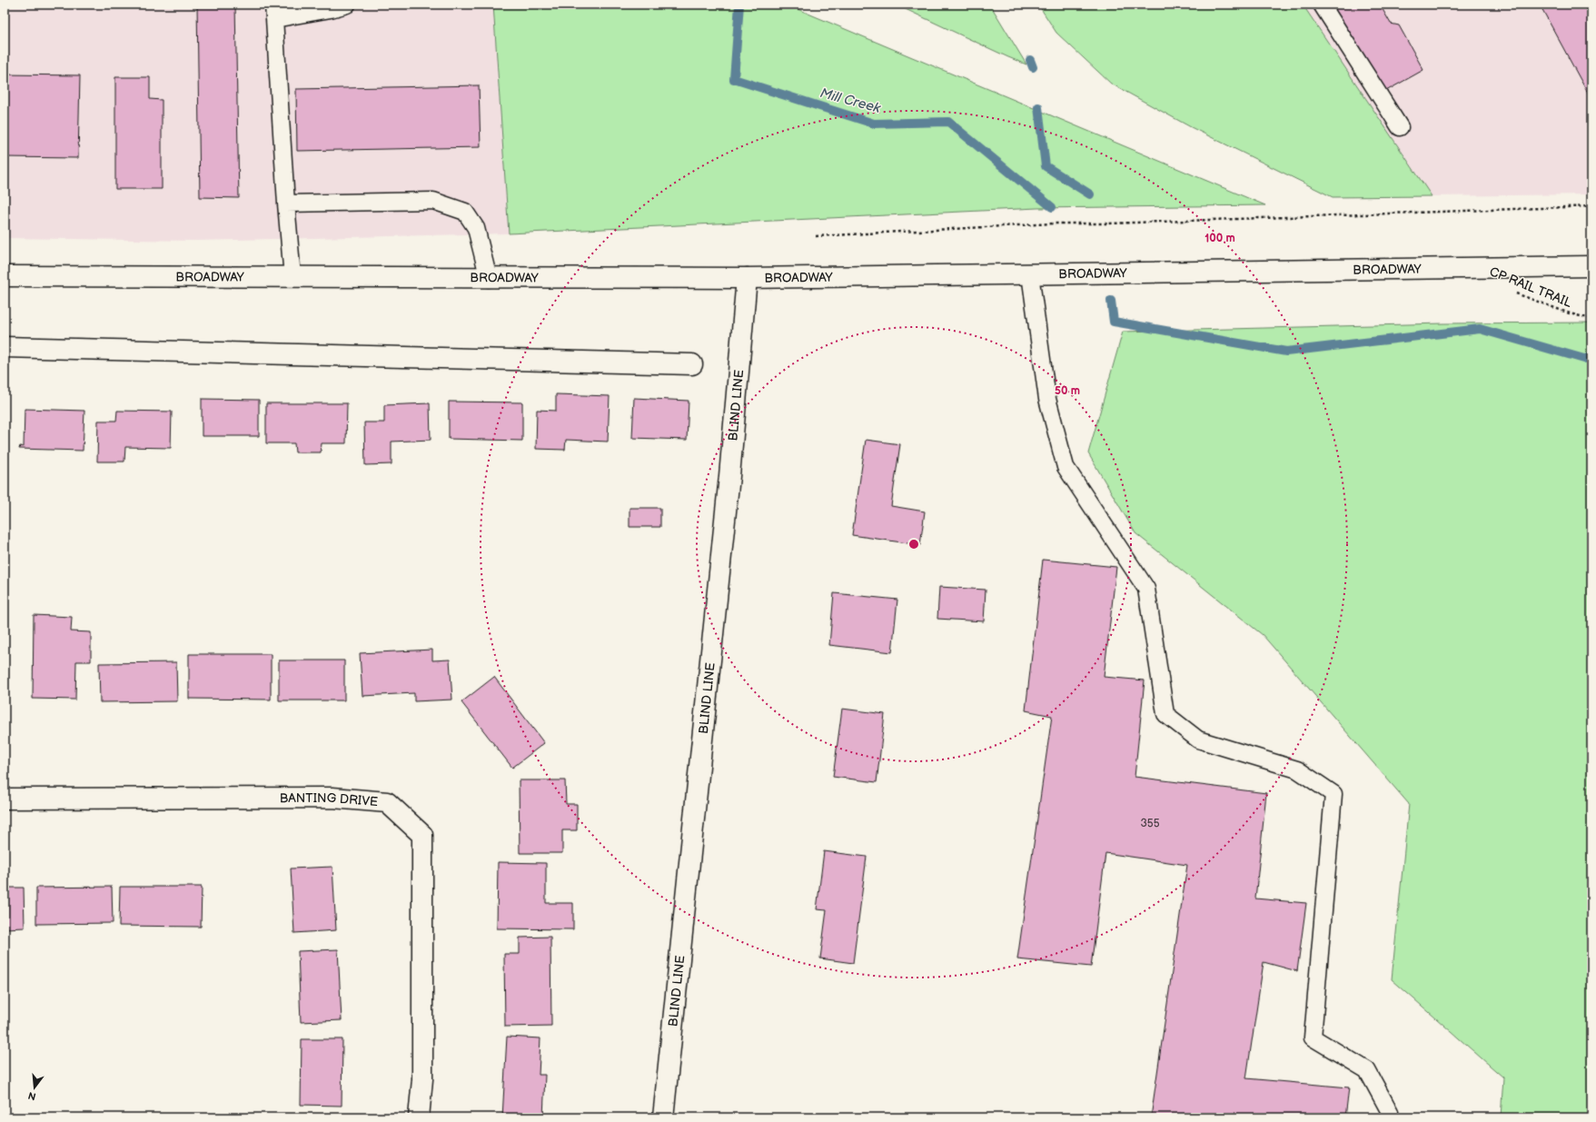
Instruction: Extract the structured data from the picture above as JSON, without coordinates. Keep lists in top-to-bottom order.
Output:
{
  "streets": {
    "street": ["BROADWAY", "BLIND LINE", "BANTING DRIVE"],
    "path": ["CP RAIL TRAIL"]
  },
  "crossings": [
    ["BROADWAY", "BLIND LINE"]
  ],
  "water": ["Mill Creek"],
  "house_numbers": ["355"],
  "north": "bottom",
  "rings": ["100 m", "50 m"]
}
